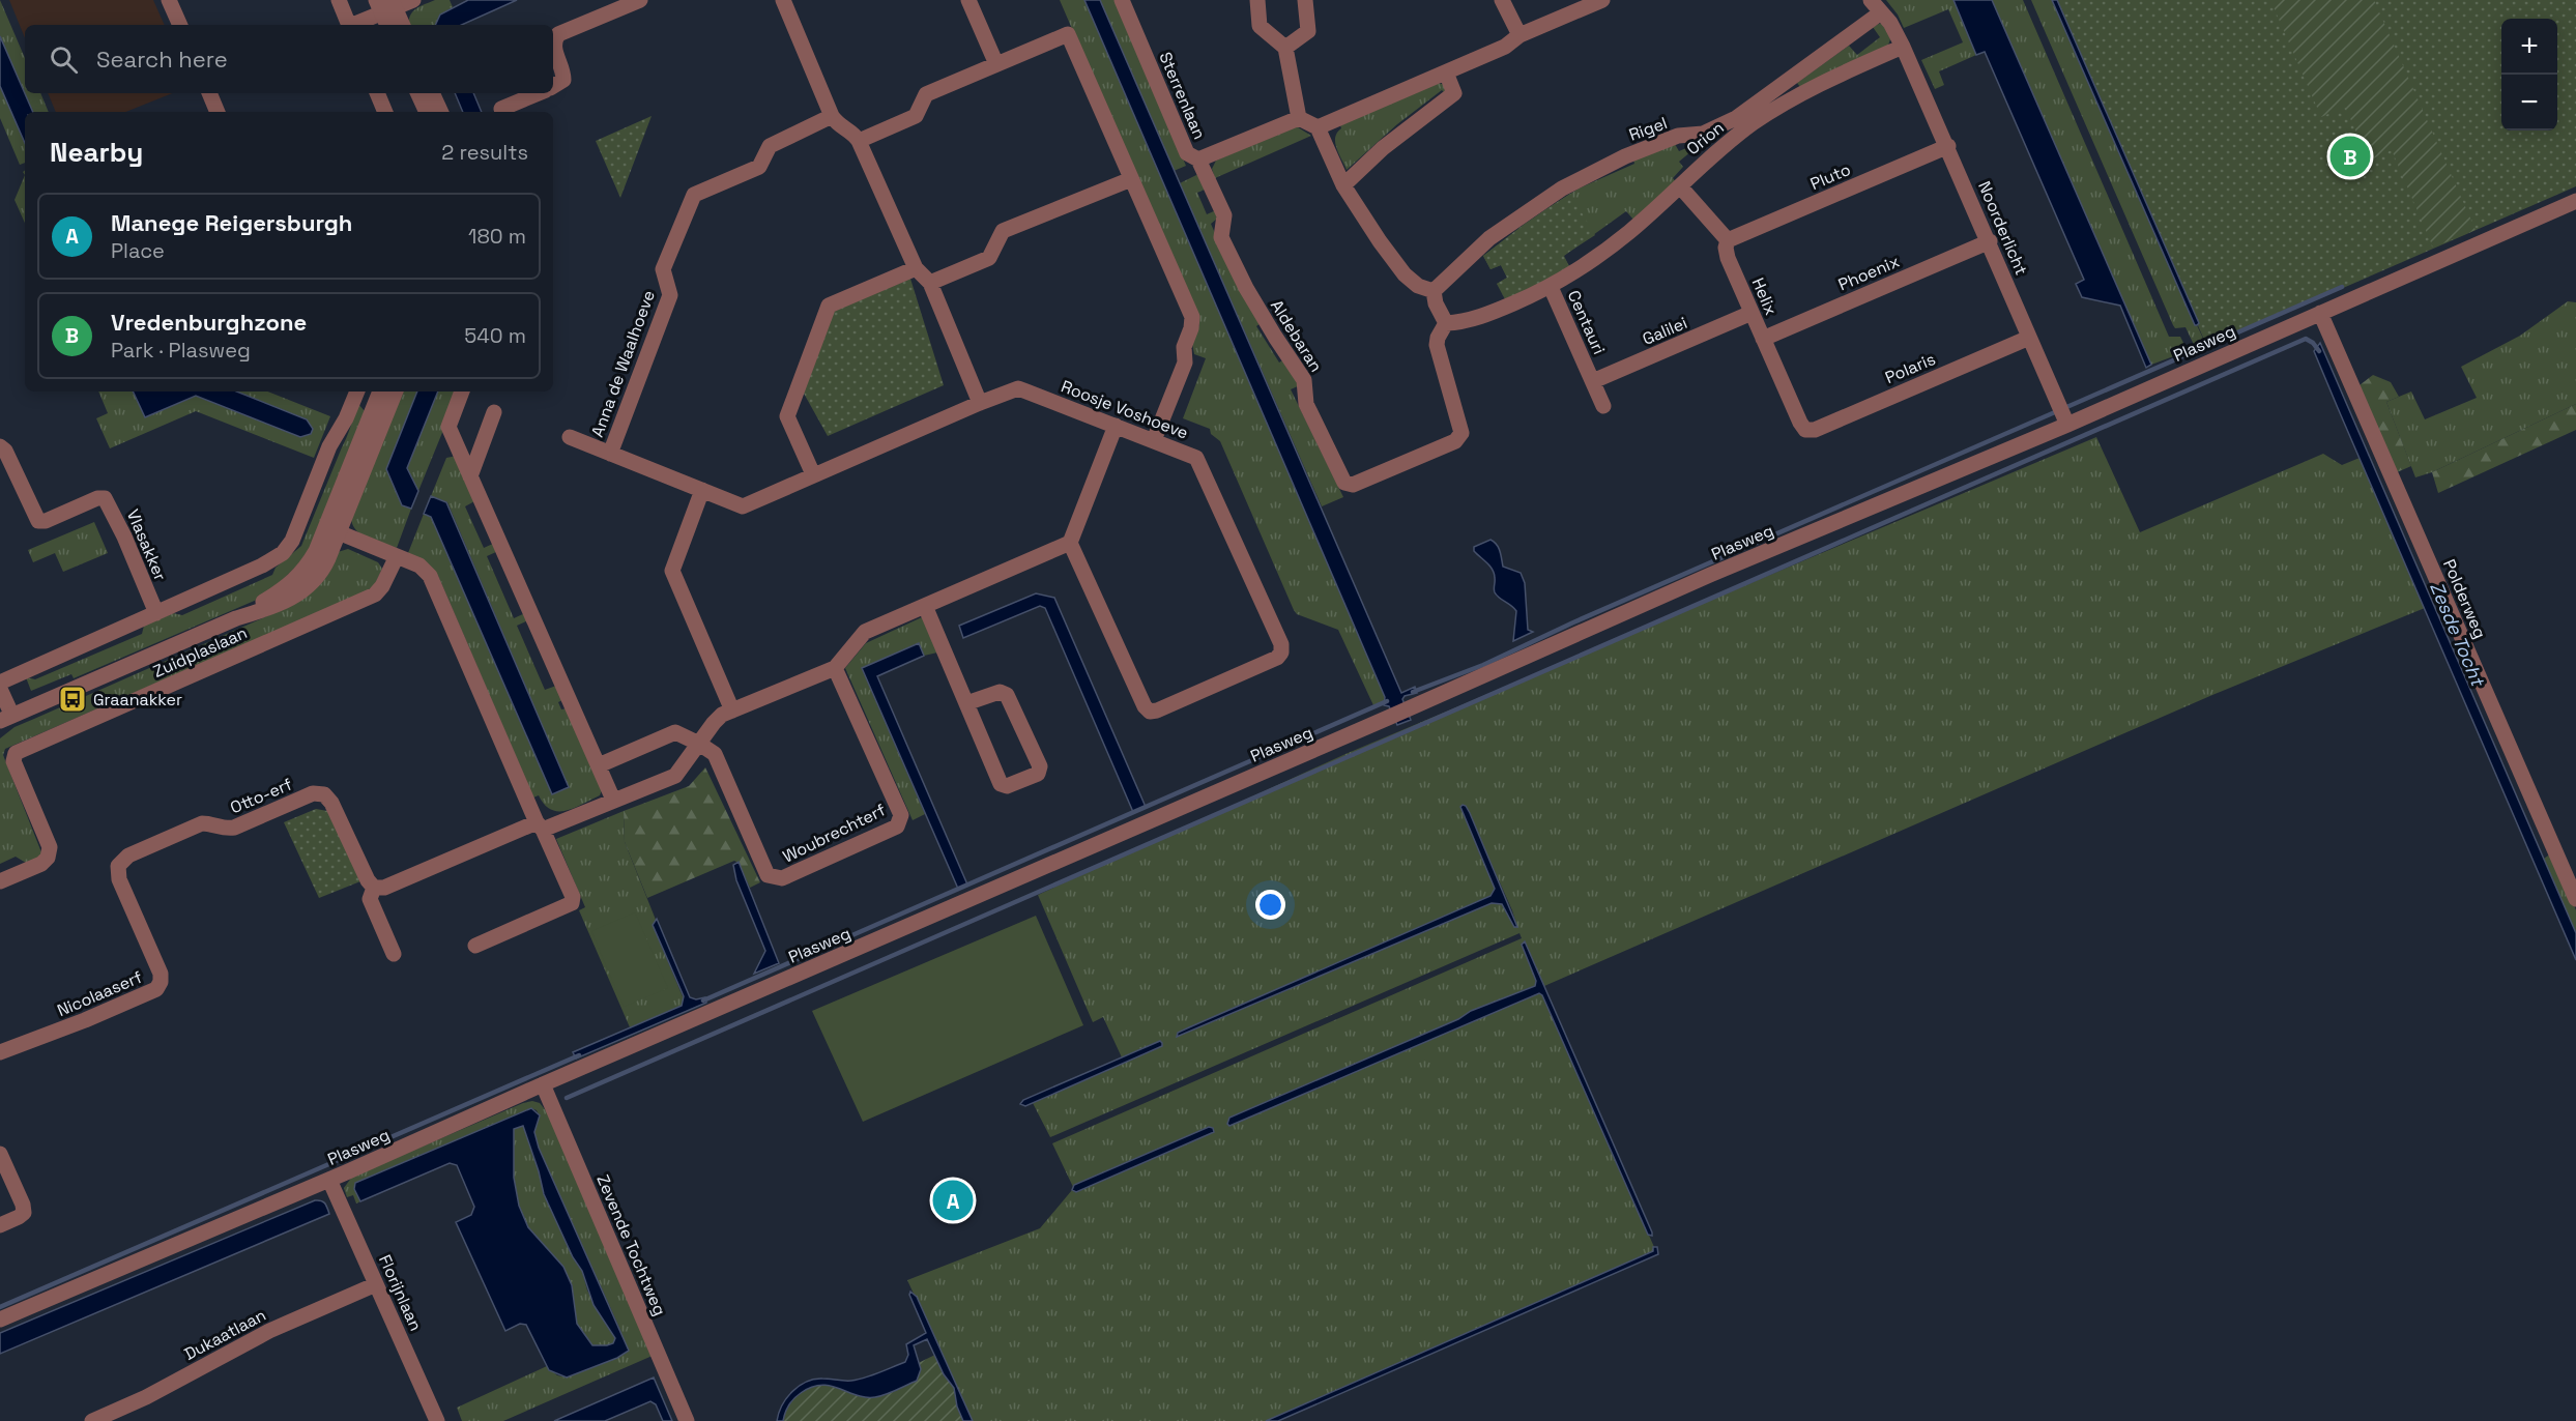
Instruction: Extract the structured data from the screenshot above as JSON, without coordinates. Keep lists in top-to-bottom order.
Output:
{
  "streets": {
    "street": [
      "Sterrenlaan",
      "Rigel",
      "Orion",
      "Pluto",
      "Noorderlicht",
      "Phoenix",
      "Helix",
      "Centauri",
      "Galilei",
      "Aldebaran",
      "Plasweg",
      "Anna de Waalhoeve",
      "Polaris",
      "Roosje Voshoeve",
      "Vlasakker",
      "Polderweg",
      "Zuidplaslaan",
      "Otto-erf",
      "Woubrechterf",
      "Nicolaaserf",
      "Zevende Tochtweg",
      "Florijnlaan",
      "Dukaatlaan"
    ]
  },
  "crossings": [
    ["Sterrenlaan", "Aldebaran"],
    ["Rigel", "Orion"],
    ["Rigel", "Noorderlicht"],
    ["Orion", "Noorderlicht"],
    ["Orion", "Centauri"],
    ["Pluto", "Noorderlicht"],
    ["Pluto", "Helix"],
    ["Noorderlicht", "Phoenix"],
    ["Noorderlicht", "Plasweg"],
    ["Noorderlicht", "Polaris"],
    ["Phoenix", "Helix"],
    ["Helix", "Galilei"],
    ["Helix", "Polaris"],
    ["Centauri", "Galilei"],
    ["Centauri", "Aldebaran"],
    ["Plasweg", "Polderweg"],
    ["Plasweg", "Zevende Tochtweg"],
    ["Plasweg", "Florijnlaan"],
    ["Anna de Waalhoeve", "Roosje Voshoeve"],
    ["Otto-erf", "Nicolaaserf"],
    ["Florijnlaan", "Dukaatlaan"]
  ],
  "water": ["Zesde Tocht"],
  "places": {
    "bus stop": ["Graanakker"]
  },
  "page": {
    "map_buttons": ["+", "−"],
    "search": "Search here",
    "heading": ["Nearby", "2 results"],
    "pins": ["B", "A"],
    "list": [
      {
        "mark": "A",
        "name": "Manege Reigersburgh",
        "note": "Place",
        "value": "180 m"
      },
      {
        "mark": "B",
        "name": "Vredenburghzone",
        "note": "Park · Plasweg",
        "value": "540 m"
      }
    ]
  }
}
